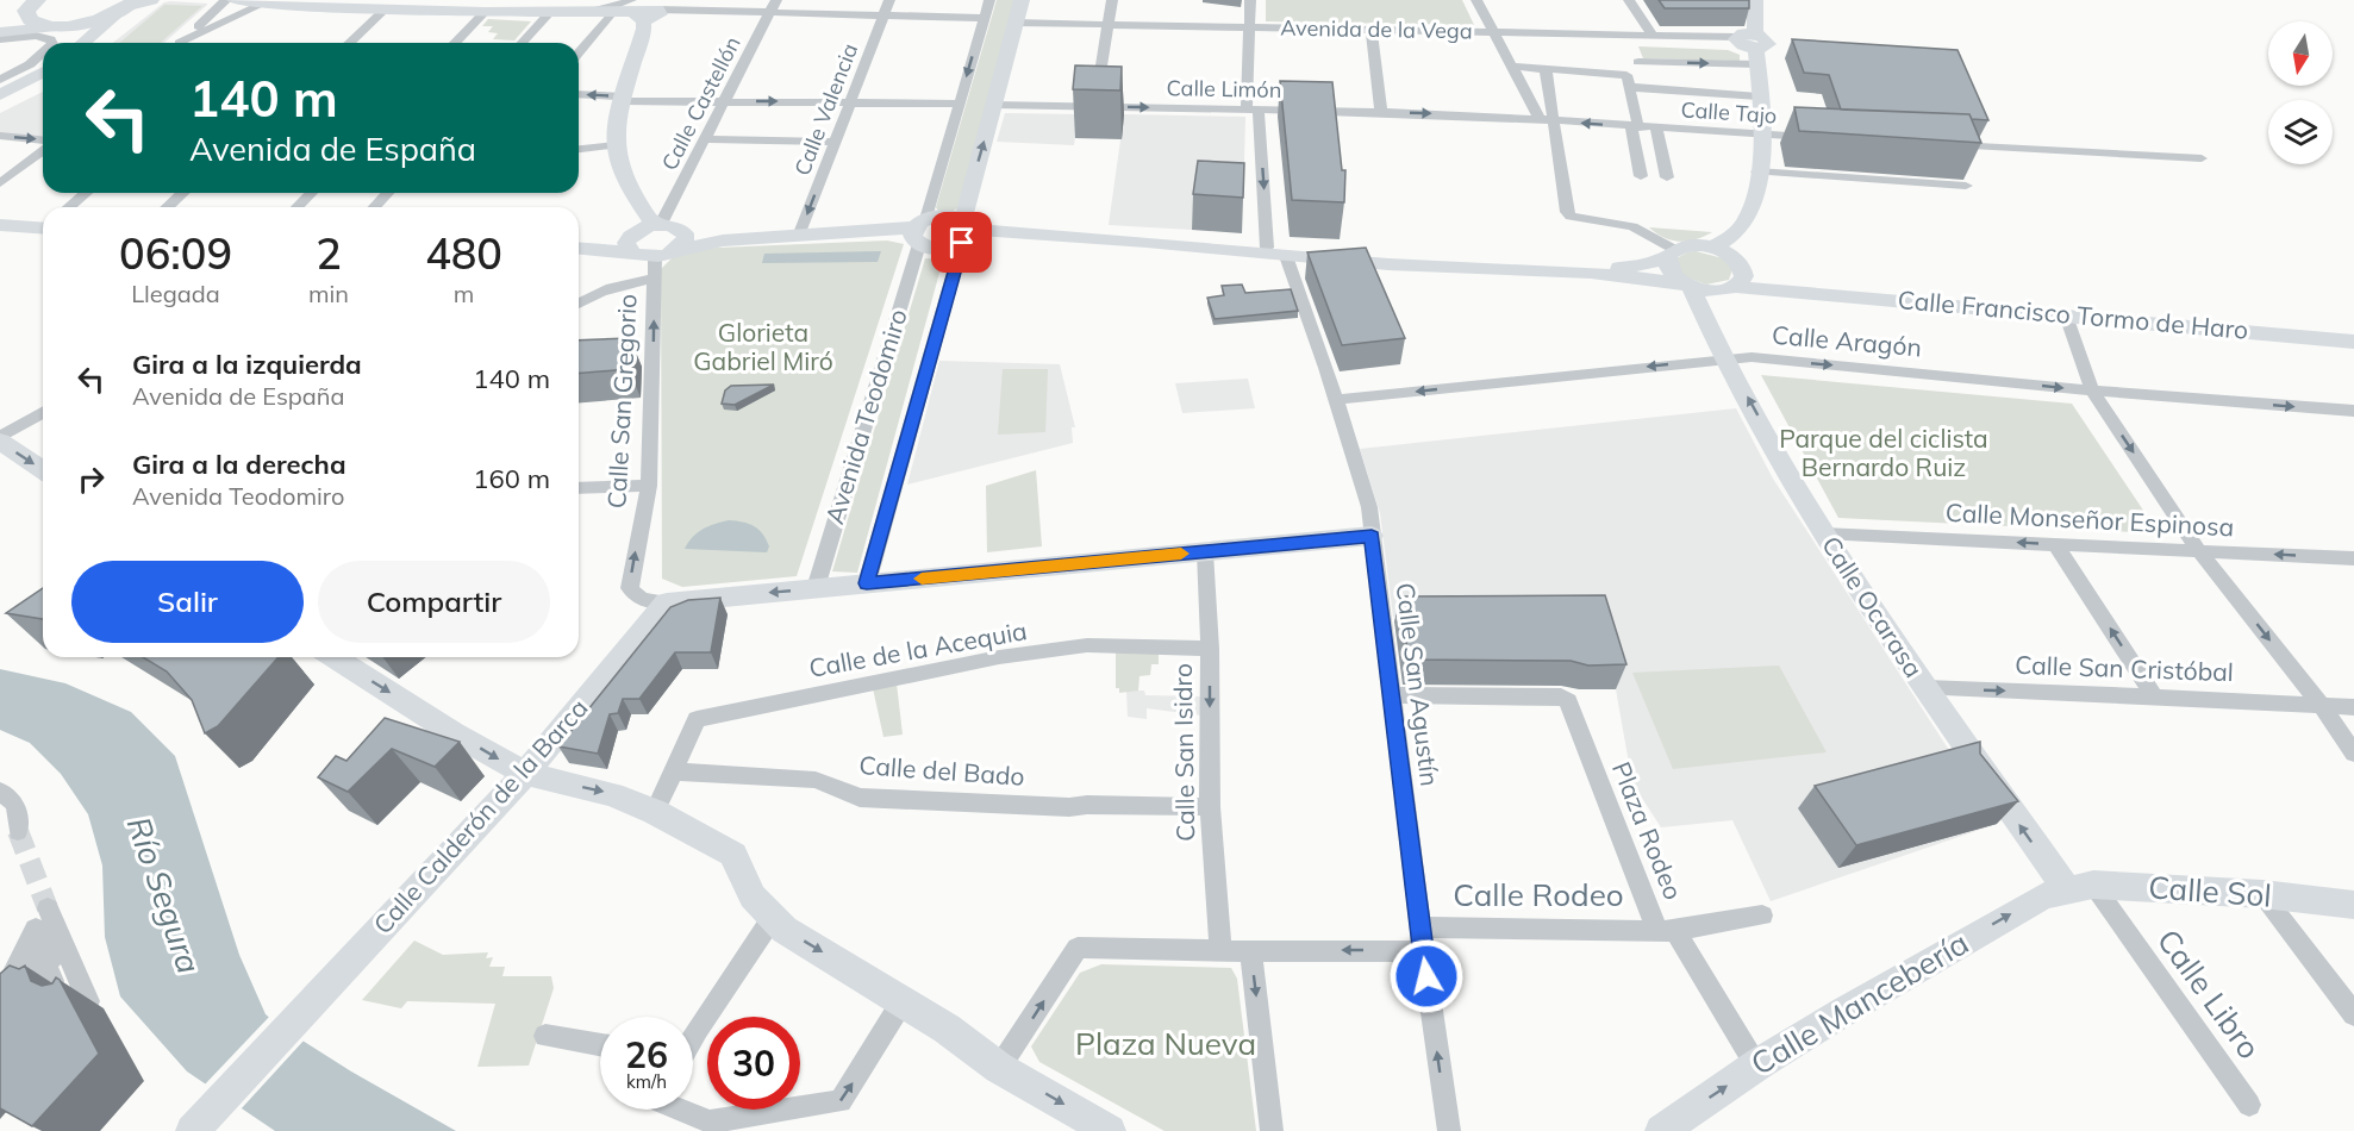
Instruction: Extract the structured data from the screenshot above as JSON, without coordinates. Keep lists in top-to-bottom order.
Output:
{
  "streets": {
    "street": [
      "Avenida de la Vega",
      "Calle Limón",
      "Calle Castellón",
      "Calle Valencia",
      "Calle Tajo",
      "Calle Francisco Tormo de Haro",
      "Calle Aragón",
      "Calle San Gregorio",
      "Avenida Teodomiro",
      "Calle Monseñor Espinosa",
      "Calle Ocarasa",
      "Calle de la Acequia",
      "Calle San Cristóbal",
      "Calle San Agustín",
      "Calle San Isidro",
      "Calle del Bado",
      "Calle Calderón de la Barca",
      "Plaza Rodeo",
      "Calle Sol",
      "Calle Rodeo",
      "Calle Libro",
      "Calle Mancebería"
    ]
  },
  "crossings": [
    ["Avenida de la Vega", "Avenida Teodomiro"],
    ["Calle Limón", "Calle Tajo"],
    ["Calle Limón", "Avenida Teodomiro"],
    ["Calle Aragón", "Calle Ocarasa"],
    ["Calle Aragón", "Calle San Agustín"],
    ["Calle San Gregorio", "Calle Calderón de la Barca"],
    ["Calle Monseñor Espinosa", "Calle Ocarasa"],
    ["Calle Ocarasa", "Calle San Cristóbal"],
    ["Calle Ocarasa", "Calle Sol"],
    ["Calle Ocarasa", "Calle Libro"],
    ["Calle Ocarasa", "Calle Mancebería"],
    ["Calle de la Acequia", "Calle San Isidro"],
    ["Calle de la Acequia", "Calle del Bado"],
    ["Calle San Agustín", "Plaza Rodeo"],
    ["Calle San Agustín", "Calle Rodeo"],
    ["Calle San Isidro", "Calle del Bado"],
    ["Plaza Rodeo", "Calle Rodeo"],
    ["Calle Sol", "Calle Libro"],
    ["Calle Sol", "Calle Mancebería"],
    ["Calle Libro", "Calle Mancebería"]
  ],
  "one_way": [
    "Calle Valencia",
    "Calle San Gregorio",
    "Calle Monseñor Espinosa",
    "Calle San Cristóbal",
    "Calle San Isidro",
    "Calle Mancebería"
  ],
  "water": ["Río Segura"],
  "parks": ["Glorieta Gabriel Miró", "Parque del ciclista Bernardo Ruiz", "Plaza Nueva"],
  "north": "bottom",
  "page": {
    "turn": ["140 m", "Avenida de España"],
    "eta": [
      "06:09",
      "Llegada",
      "2",
      "min",
      "480",
      "m"
    ],
    "list": [
      {
        "name": "Gira a la izquierda",
        "note": "Avenida de España",
        "value": "140 m"
      },
      {
        "name": "Gira a la derecha",
        "note": "Avenida Teodomiro",
        "value": "160 m"
      }
    ],
    "buttons": ["Salir", "Compartir"],
    "speed": "26 km/h",
    "limit": "30"
  }
}
